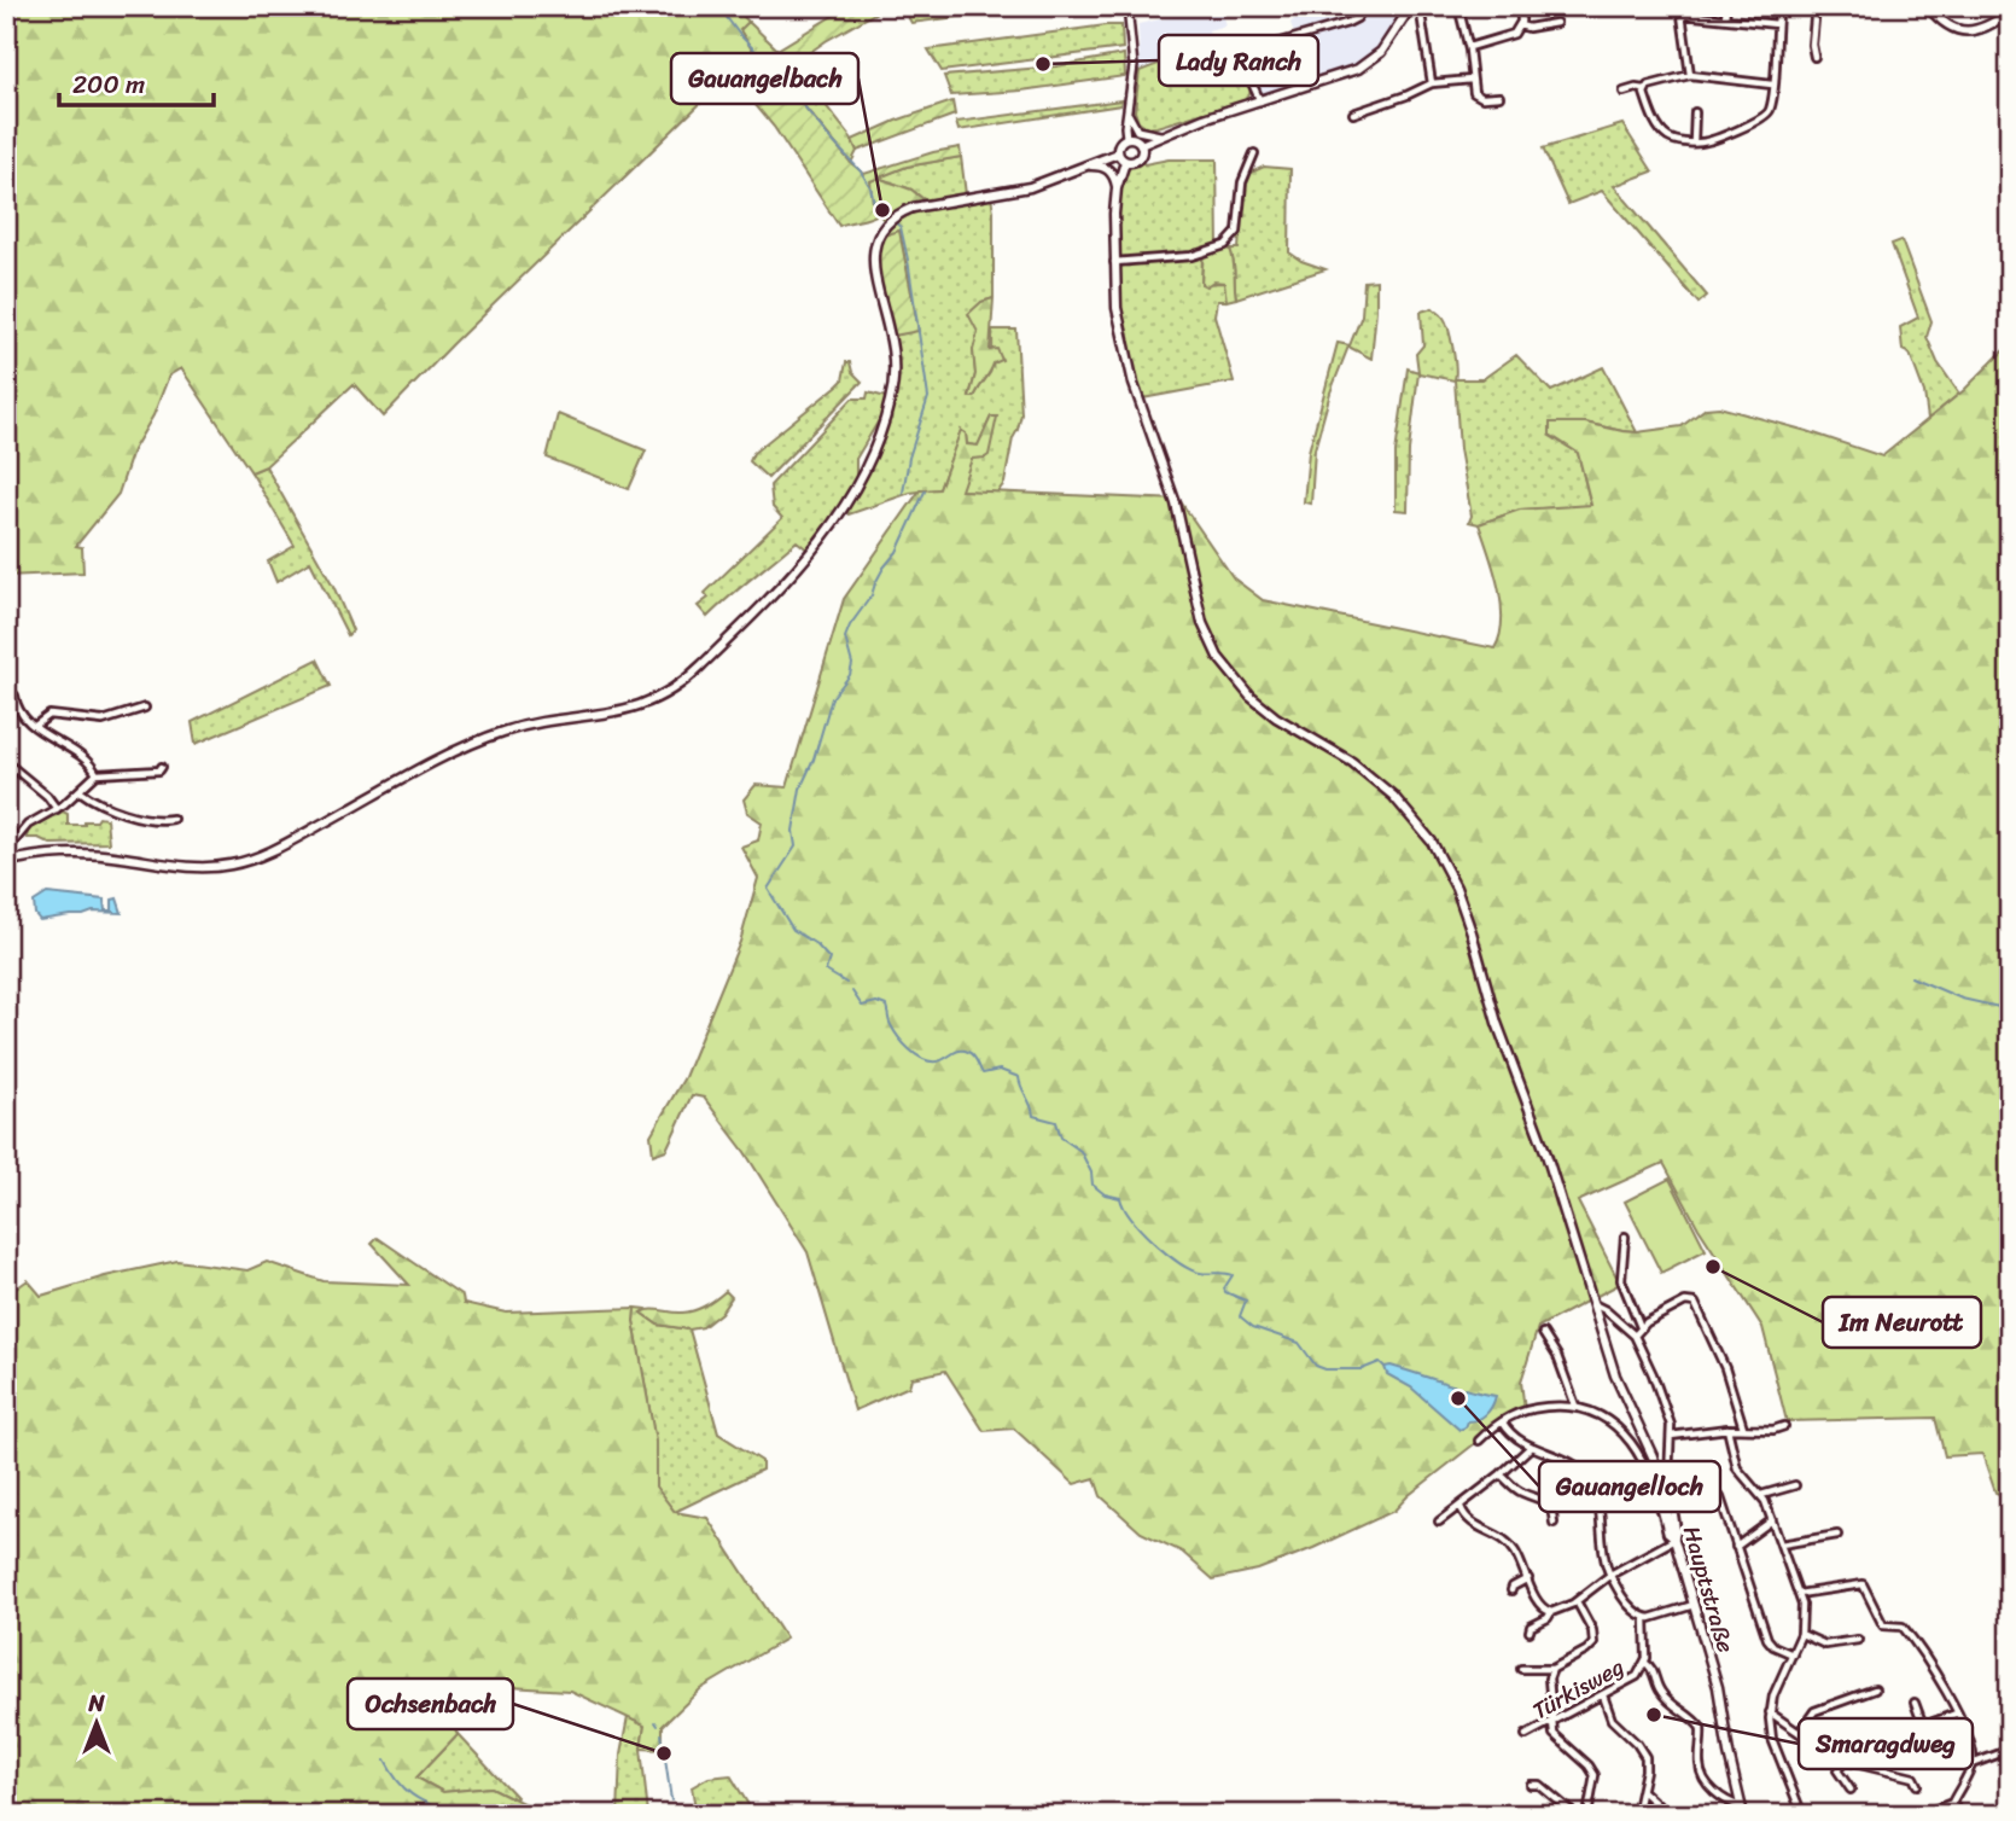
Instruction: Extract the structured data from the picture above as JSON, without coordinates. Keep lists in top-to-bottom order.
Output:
{
  "streets": {
    "main road": ["Hauptstraße"],
    "street": ["Türkisweg"]
  },
  "places": [
    "Lady Ranch",
    "Gauangelbach",
    "Im Neurott",
    "Gauangelloch",
    "Smaragdweg",
    "Ochsenbach"
  ],
  "scale_bar": "200 m",
  "north": "top"
}
